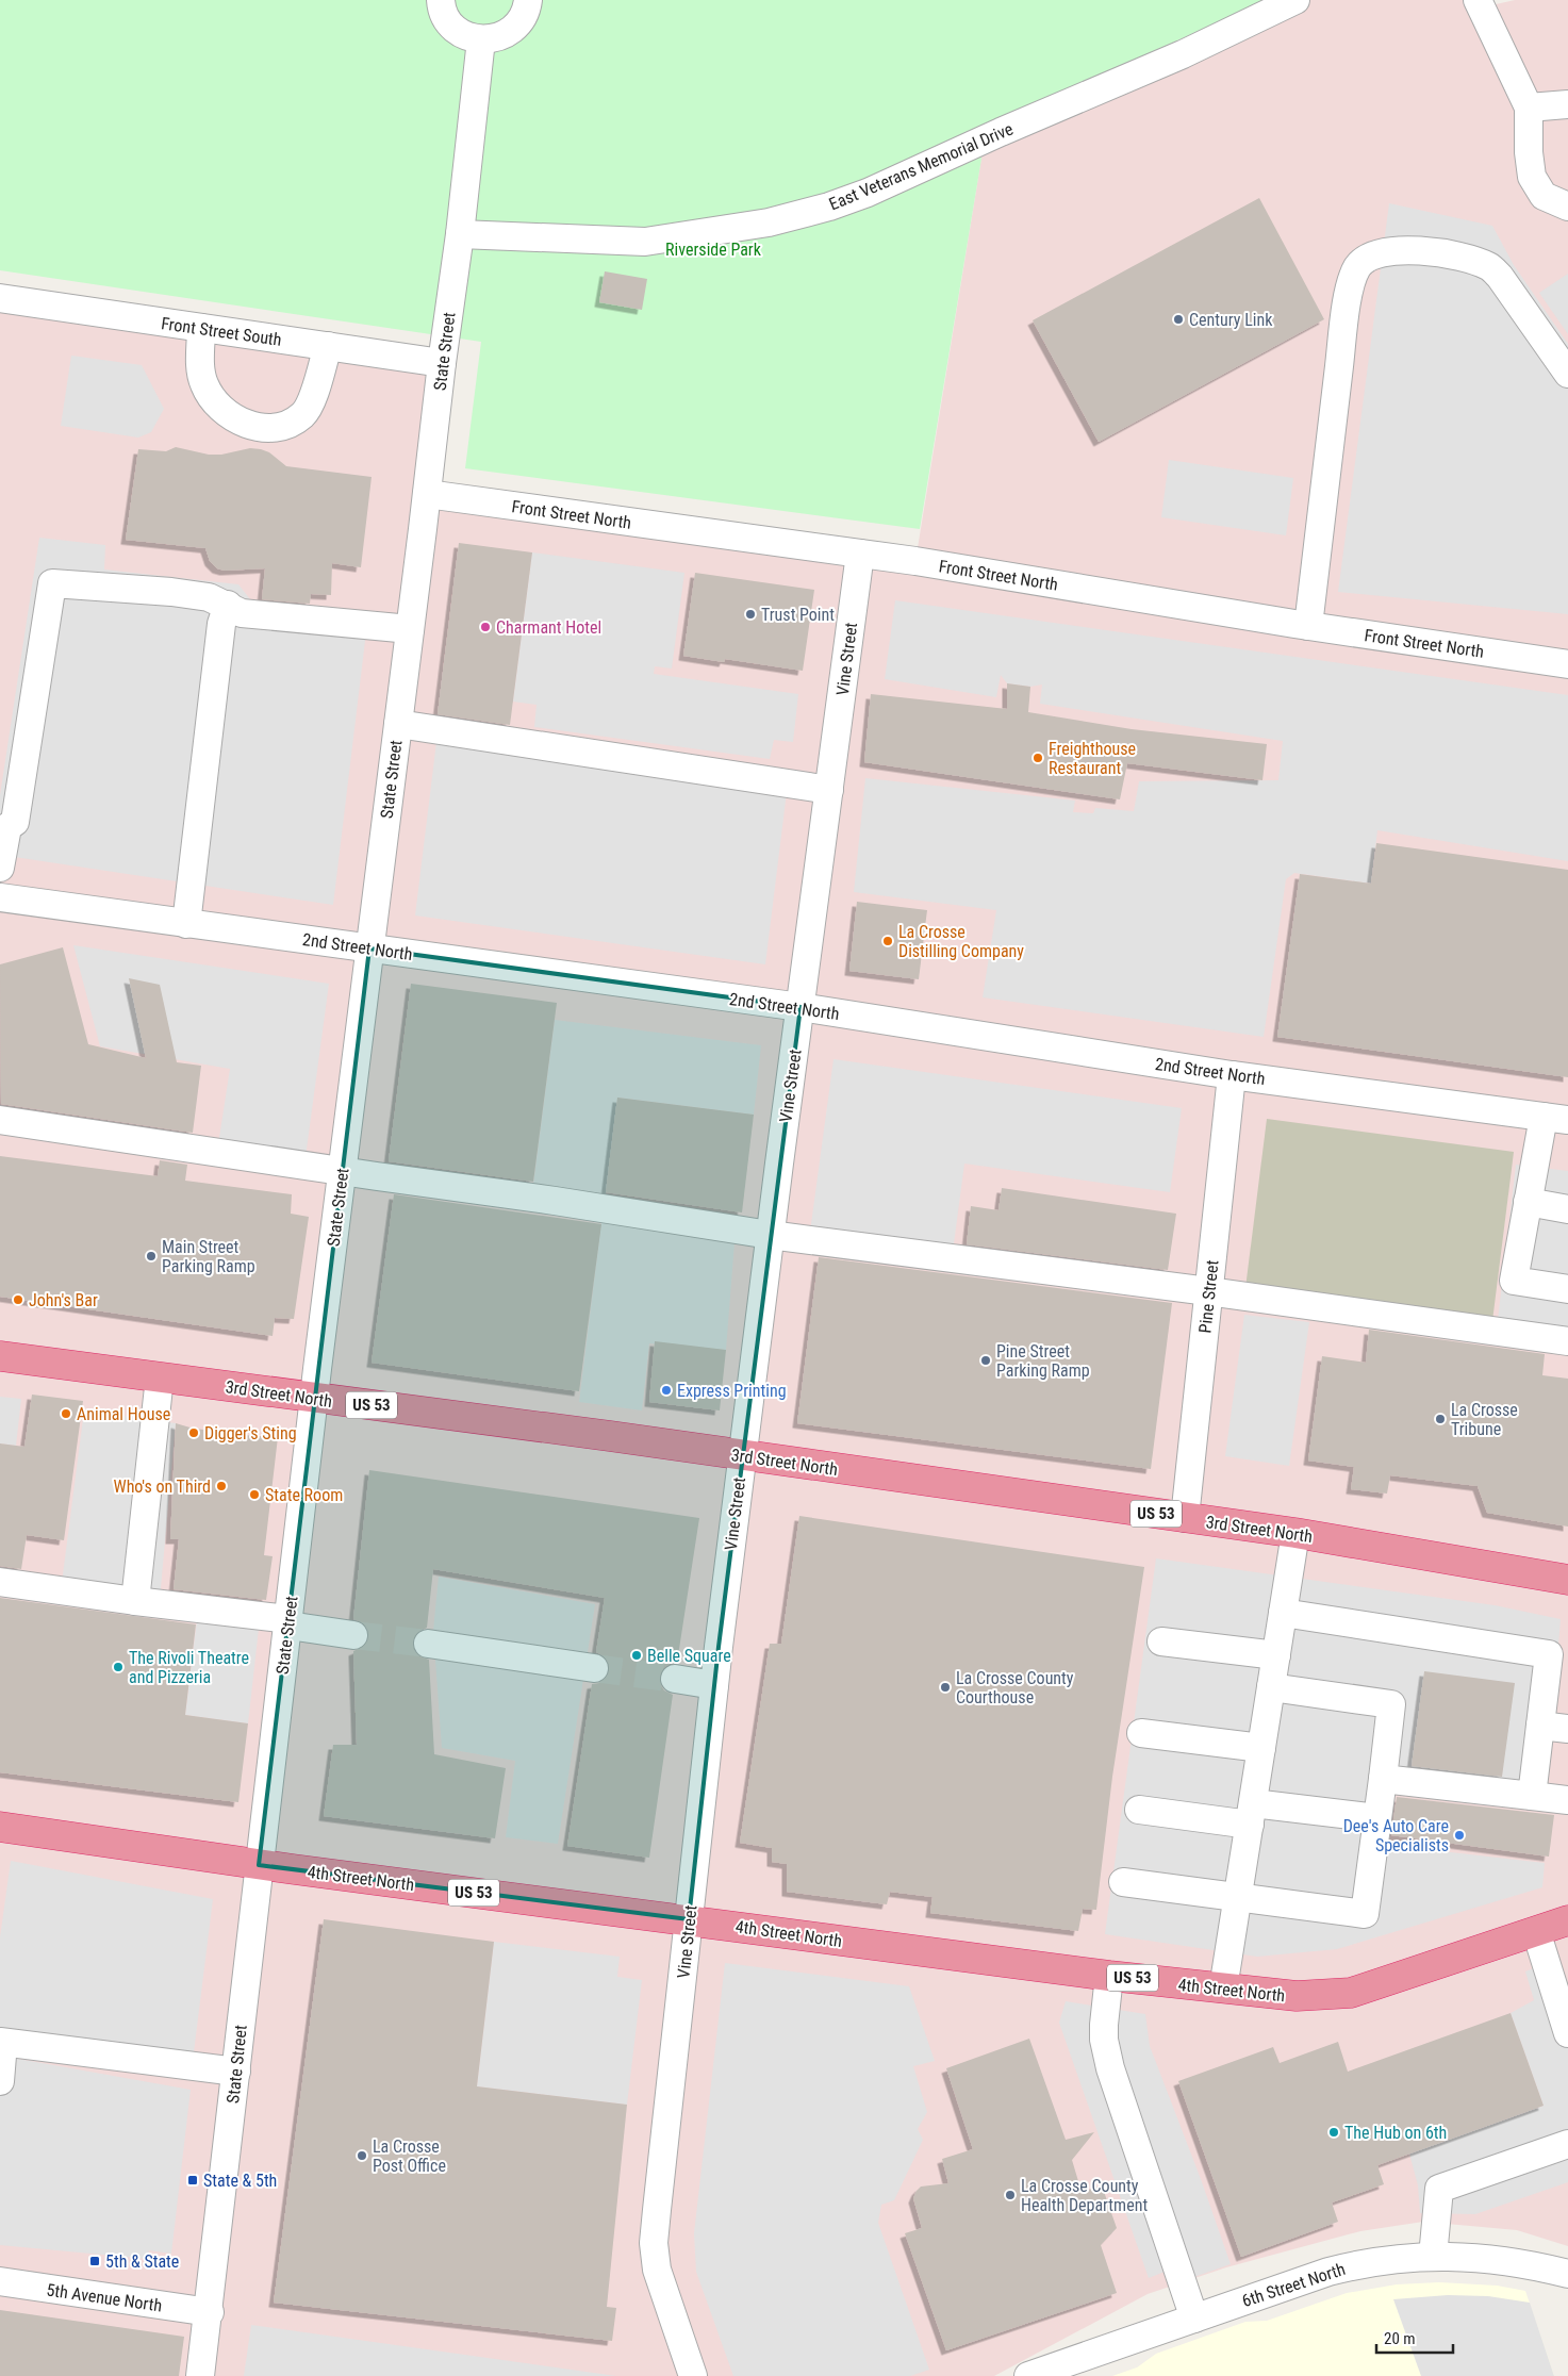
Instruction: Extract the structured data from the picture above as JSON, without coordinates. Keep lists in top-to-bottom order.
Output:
{
  "streets": {
    "highway": ["3rd Street North", "US 53", "4th Street North"],
    "street": [
      "East Veterans Memorial Drive",
      "Front Street South",
      "State Street",
      "Front Street North",
      "Vine Street",
      "2nd Street North",
      "Pine Street",
      "6th Street North",
      "5th Avenue North"
    ]
  },
  "crossings": [
    ["East Veterans Memorial Drive", "State Street"],
    ["Front Street South", "State Street"],
    ["State Street", "Front Street North"],
    ["State Street", "2nd Street North"],
    ["State Street", "3rd Street North"],
    ["State Street", "4th Street North"],
    ["State Street", "5th Avenue North"],
    ["Front Street North", "Vine Street"],
    ["Vine Street", "2nd Street North"],
    ["Vine Street", "3rd Street North"],
    ["Vine Street", "4th Street North"],
    ["2nd Street North", "Pine Street"],
    ["Pine Street", "3rd Street North"]
  ],
  "parks": ["Riverside Park"],
  "places": {
    "other": [
      "Century Link",
      "Trust Point",
      "Charmant Hotel",
      "Freighthouse Restaurant",
      "La Crosse Distilling Company",
      "Main Street Parking Ramp",
      "John's Bar",
      "Pine Street Parking Ramp",
      "Express Printing",
      "Animal House",
      "La Crosse Tribune",
      "Digger's Sting",
      "Who's on Third",
      "State Room",
      "Belle Square",
      "The Rivoli Theatre and Pizzeria",
      "La Crosse County Courthouse",
      "Dee's Auto Care Specialists",
      "The Hub on 6th",
      "La Crosse Post Office",
      "La Crosse County Health Department"
    ],
    "transit": ["State & 5th", "5th & State"]
  },
  "scale_bar": "20 m"
}
